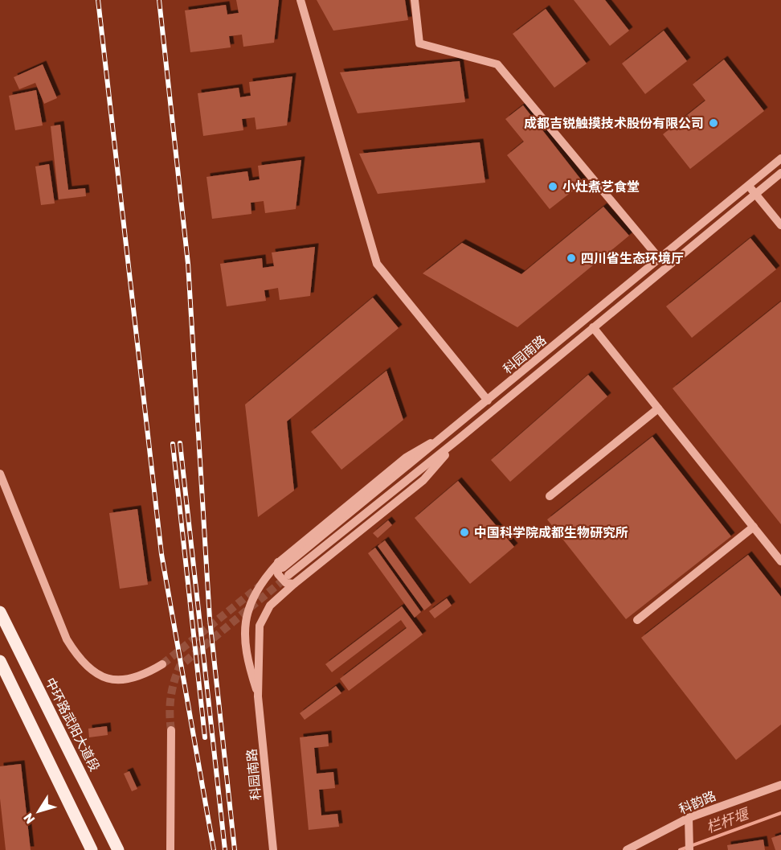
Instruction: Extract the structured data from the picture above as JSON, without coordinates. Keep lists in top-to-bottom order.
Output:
{
  "streets": {
    "main road": ["中环路武阳大道段"],
    "street": ["科园南路", "科韵路"]
  },
  "water": ["栏杆堰"],
  "places": [
    "成都吉锐触摸技术股份有限公司",
    "小灶煮艺食堂",
    "四川省生态环境厅",
    "中国科学院成都生物研究所"
  ],
  "north": "bottom left"
}
